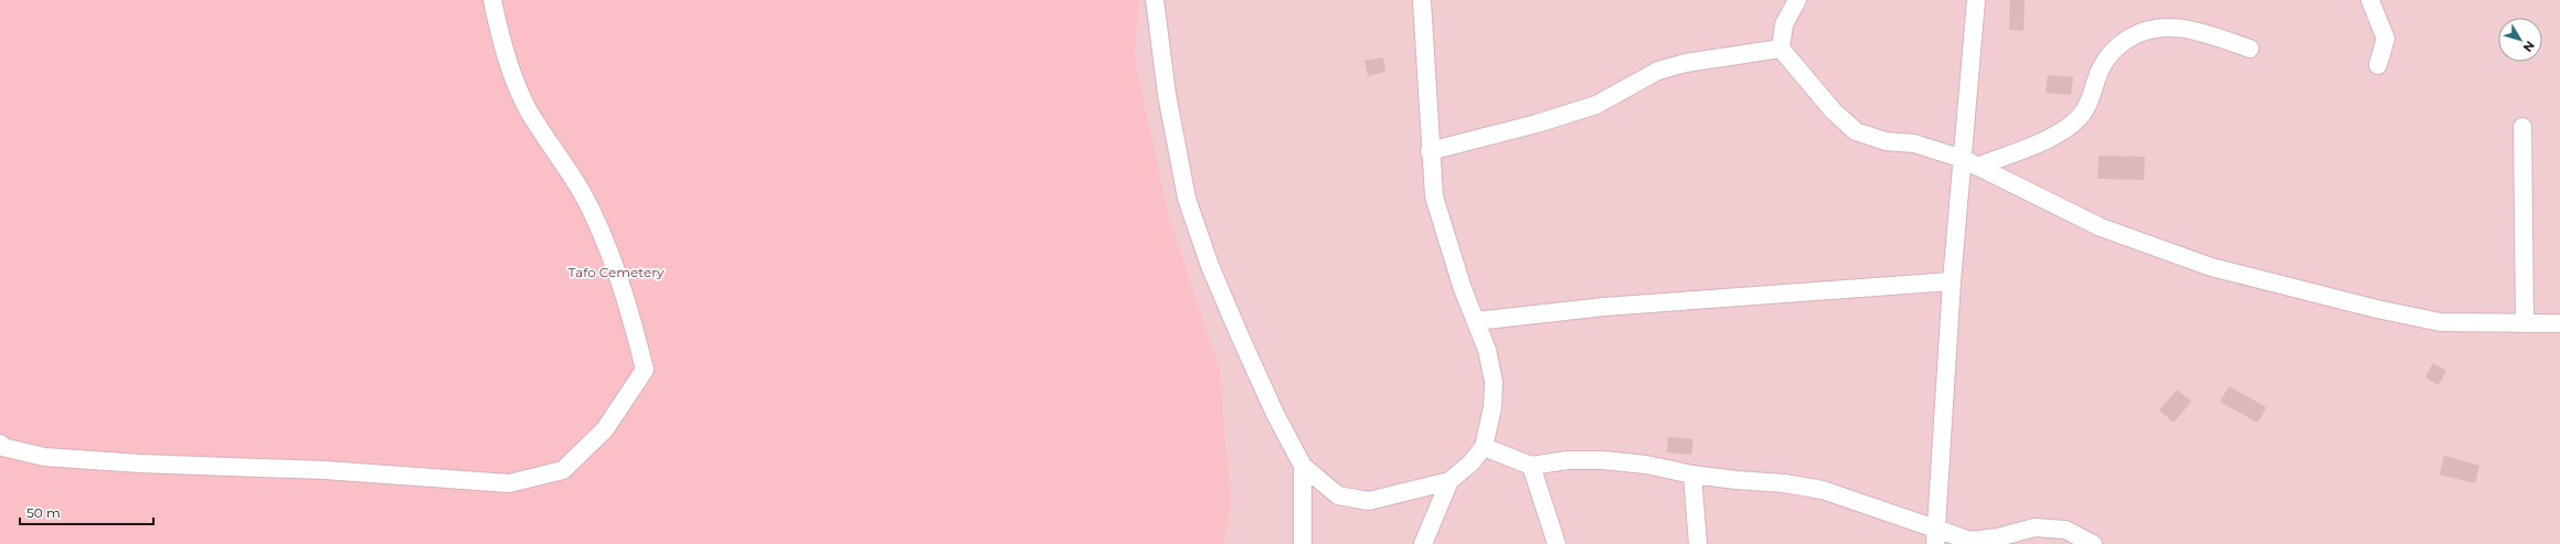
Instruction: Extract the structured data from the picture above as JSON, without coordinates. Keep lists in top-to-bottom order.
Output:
{
  "parks": ["Tafo Cemetery"],
  "scale_bar": "50 m",
  "north": "bottom right"
}
